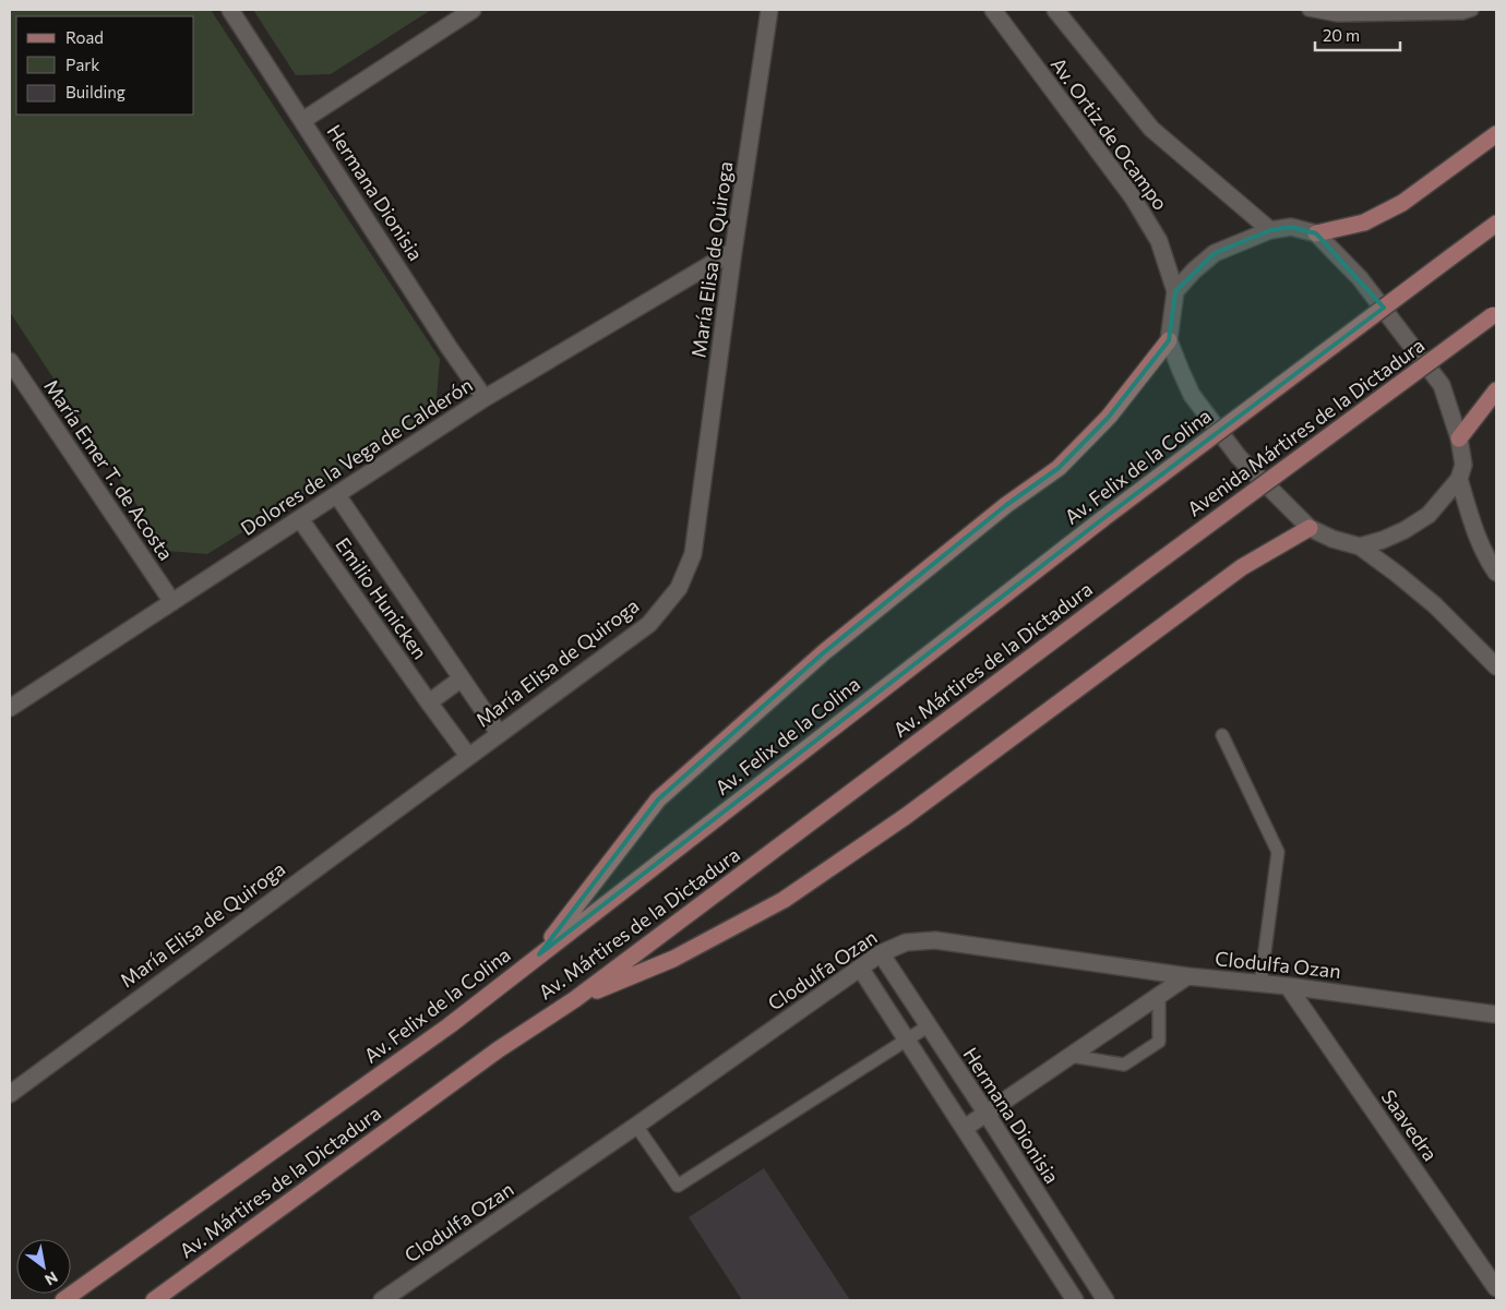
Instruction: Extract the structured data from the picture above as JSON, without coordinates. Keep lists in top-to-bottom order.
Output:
{
  "streets": {
    "main road": ["Avenida Mártires de la Dictadura", "Av. Felix de la Colina", "Av. Mártires de la Dictadura"],
    "street": [
      "Av. Ortiz de Ocampo",
      "Hermana Dionisia",
      "María Elisa de Quiroga",
      "Dolores de la Vega de Calderón",
      "María Emer T. de Acosta",
      "Emilio Hunicken",
      "Clodulfa Ozan",
      "Saavedra"
    ]
  },
  "crossings": [
    ["Hermana Dionisia", "Dolores de la Vega de Calderón"],
    ["Hermana Dionisia", "Clodulfa Ozan"],
    ["María Elisa de Quiroga", "Dolores de la Vega de Calderón"],
    ["María Elisa de Quiroga", "Emilio Hunicken"],
    ["Avenida Mártires de la Dictadura", "Av. Mártires de la Dictadura"],
    ["Dolores de la Vega de Calderón", "María Emer T. de Acosta"],
    ["Dolores de la Vega de Calderón", "Emilio Hunicken"],
    ["Clodulfa Ozan", "Saavedra"]
  ],
  "legend": ["Road", "Park", "Building"],
  "scale_bar": "20 m",
  "north": "bottom right"
}
